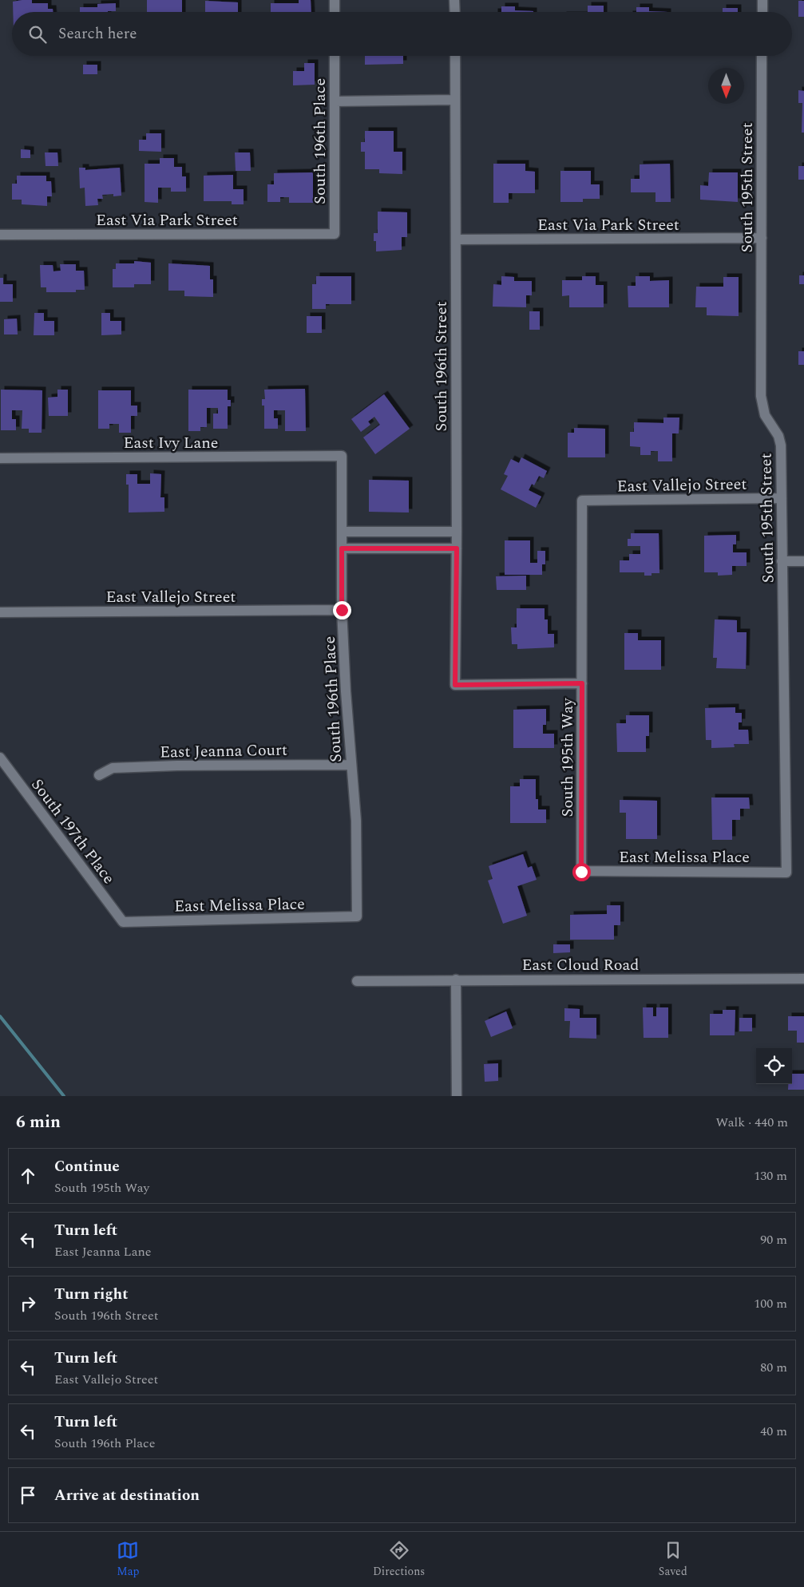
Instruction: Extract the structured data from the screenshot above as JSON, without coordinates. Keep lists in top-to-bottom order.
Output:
{
  "streets": {
    "street": [
      "South 196th Place",
      "South 195th Street",
      "East Via Park Street",
      "South 196th Street",
      "East Ivy Lane",
      "East Vallejo Street",
      "East Jeanna Court",
      "South 195th Way",
      "South 197th Place",
      "East Melissa Place",
      "East Cloud Road"
    ]
  },
  "crossings": [
    ["South 196th Place", "East Via Park Street"],
    ["South 196th Place", "East Ivy Lane"],
    ["South 196th Place", "East Vallejo Street"],
    ["South 196th Place", "East Jeanna Court"],
    ["South 196th Place", "East Melissa Place"],
    ["South 195th Street", "East Via Park Street"],
    ["South 195th Street", "East Vallejo Street"],
    ["South 195th Street", "East Melissa Place"],
    ["East Via Park Street", "South 196th Street"],
    ["South 196th Street", "South 195th Way"],
    ["East Vallejo Street", "South 195th Way"],
    ["South 195th Way", "East Melissa Place"],
    ["South 197th Place", "East Melissa Place"]
  ],
  "north": "bottom",
  "page": {
    "search": "Search here",
    "heading": ["6 min", "Walk · 440 m"],
    "list": [
      ["Continue", "South 195th Way", "130 m"],
      ["Turn left", "East Jeanna Lane", "90 m"],
      ["Turn right", "South 196th Street", "100 m"],
      ["Turn left", "East Vallejo Street", "80 m"],
      ["Turn left", "South 196th Place", "40 m"],
      "Arrive at destination"
    ],
    "nav": ["Map", "Directions", "Saved"]
  }
}
